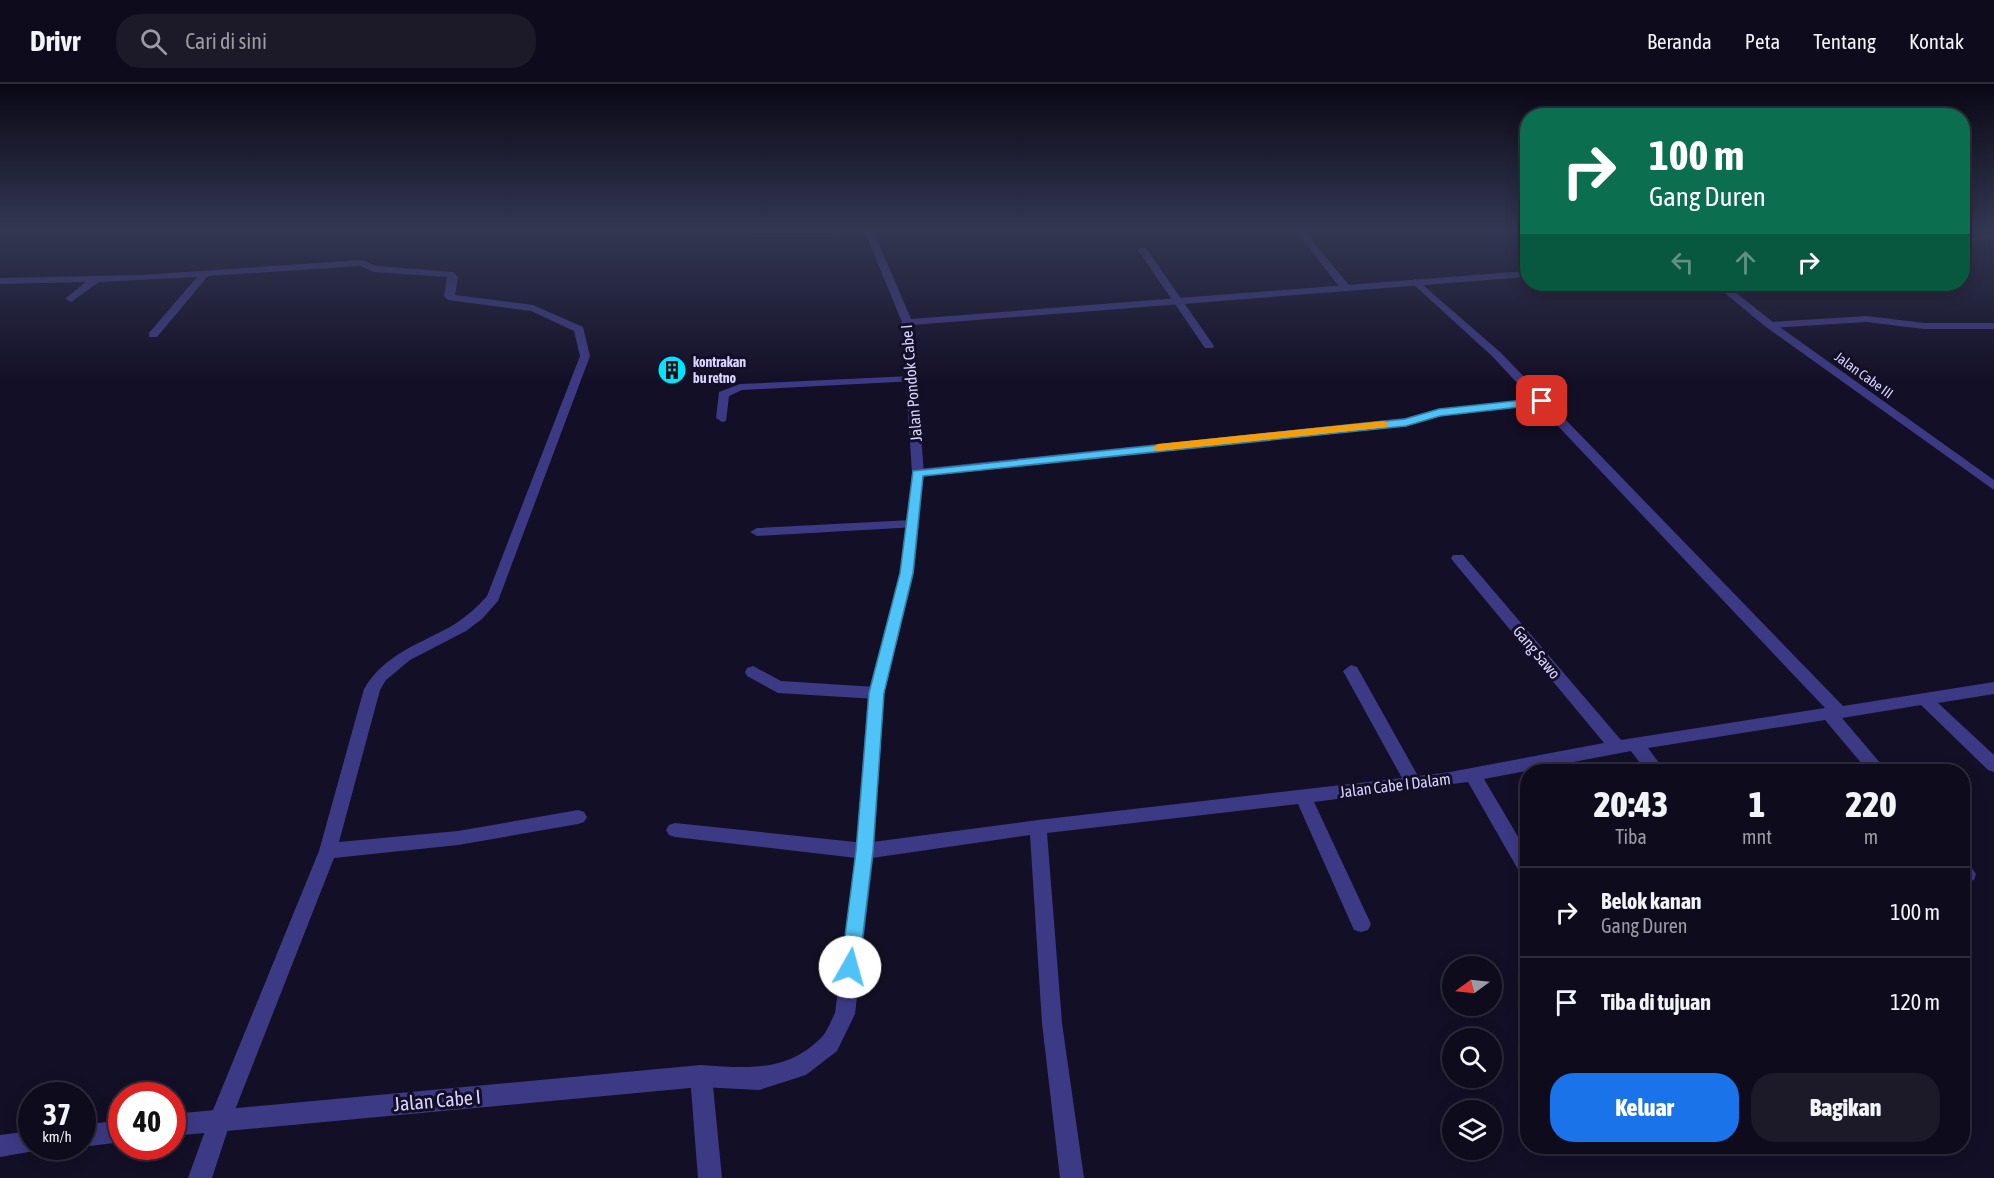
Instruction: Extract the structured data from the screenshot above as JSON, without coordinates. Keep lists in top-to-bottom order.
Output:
{
  "streets": {
    "street": [
      "Jalan Cabe III",
      "Jalan Pondok Cabe I",
      "Gang Sawo",
      "Jalan Cabe I Dalam",
      "Jalan Cabe I"
    ]
  },
  "crossings": [
    ["Jalan Pondok Cabe I", "Jalan Cabe I Dalam"],
    ["Jalan Pondok Cabe I", "Jalan Cabe I"],
    ["Gang Sawo", "Jalan Cabe I Dalam"]
  ],
  "places": {
    "building": ["kontrakan bu retno"]
  },
  "north": "left",
  "page": {
    "header": "Drivr",
    "search": "Cari di sini",
    "nav": [
      "Beranda",
      "Peta",
      "Tentang",
      "Kontak"
    ],
    "turn": ["100 m", "Gang Duren"],
    "eta": [
      "20:43",
      "Tiba",
      "1",
      "mnt",
      "220",
      "m"
    ],
    "list": [
      {
        "name": "Belok kanan",
        "note": "Gang Duren",
        "value": "100 m"
      },
      {
        "name": "Tiba di tujuan",
        "value": "120 m"
      }
    ],
    "buttons": ["Keluar", "Bagikan"],
    "speed": "37 km/h",
    "limit": "40"
  }
}
